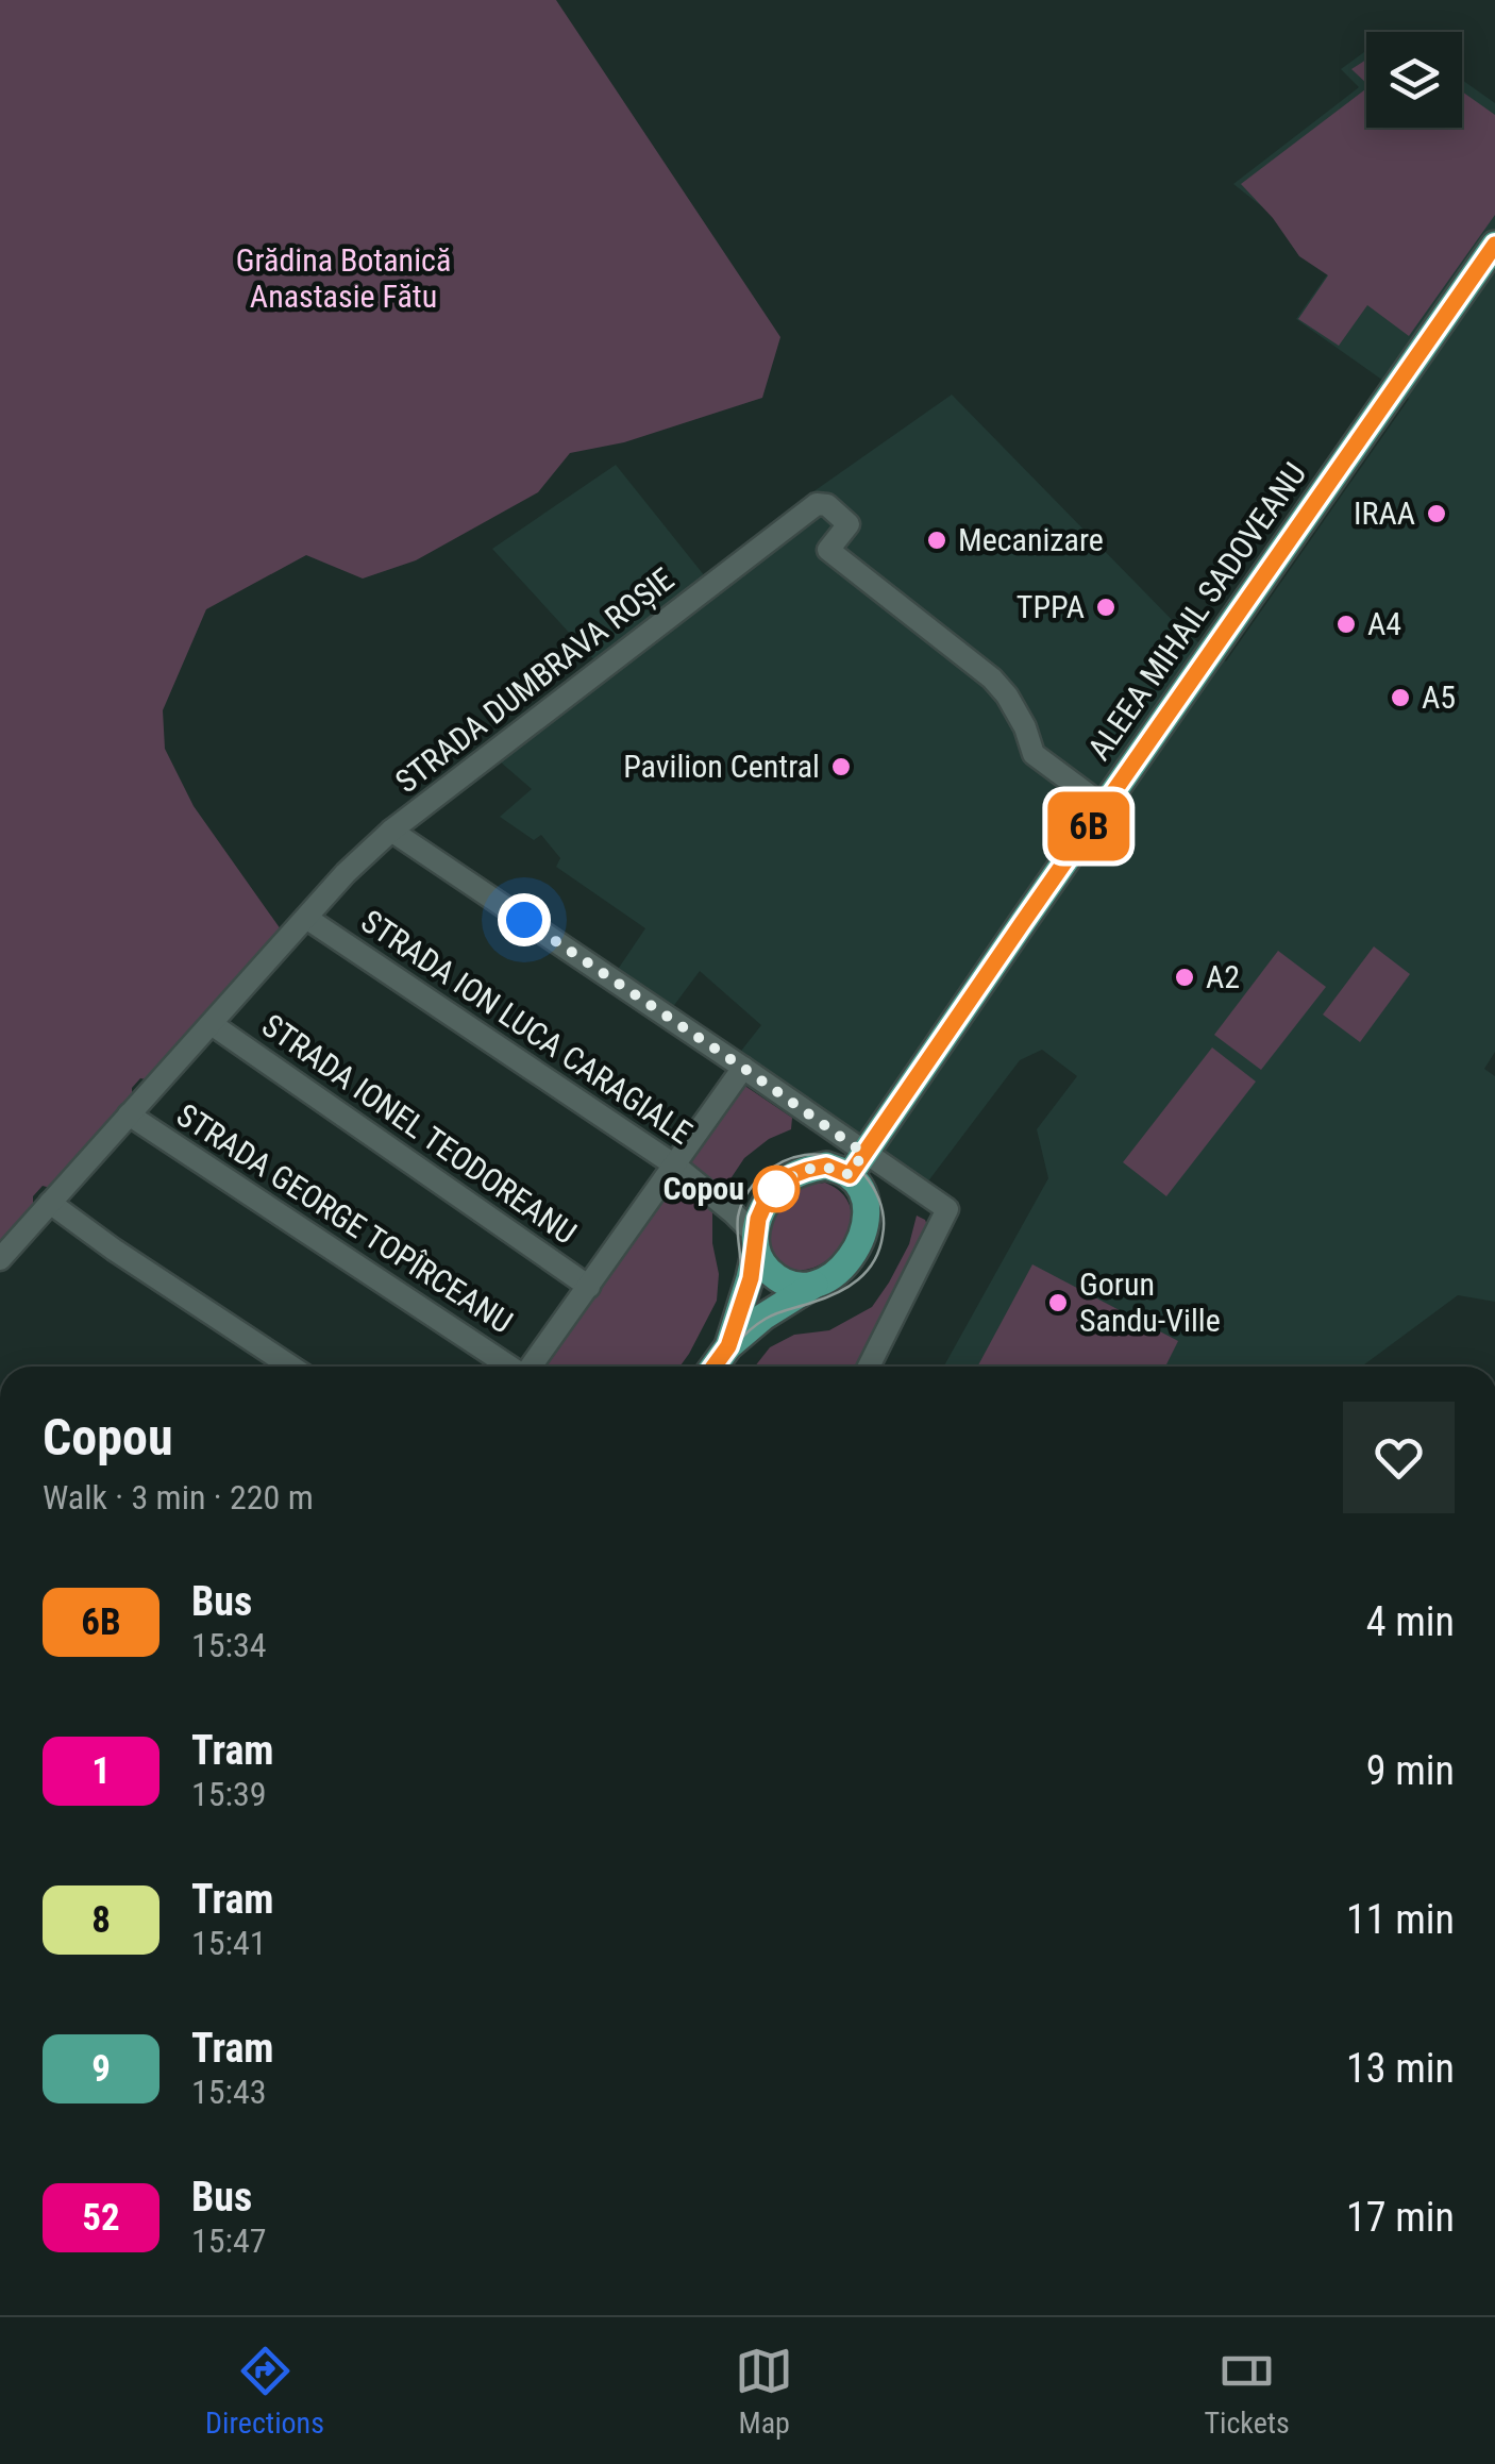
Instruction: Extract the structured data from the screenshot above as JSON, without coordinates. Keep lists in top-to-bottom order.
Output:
{
  "streets": {
    "main road": ["ALEEA MIHAIL SADOVEANU"],
    "street": [
      "STRADA DUMBRAVA ROȘIE",
      "STRADA ION LUCA CARAGIALE",
      "STRADA IONEL TEODOREANU",
      "STRADA GEORGE TOPÎRCEANU"
    ]
  },
  "crossings": [
    ["ALEEA MIHAIL SADOVEANU", "STRADA DUMBRAVA ROȘIE"],
    ["ALEEA MIHAIL SADOVEANU", "STRADA ION LUCA CARAGIALE"],
    ["STRADA DUMBRAVA ROȘIE", "STRADA ION LUCA CARAGIALE"],
    ["STRADA DUMBRAVA ROȘIE", "STRADA IONEL TEODOREANU"],
    ["STRADA DUMBRAVA ROȘIE", "STRADA GEORGE TOPÎRCEANU"]
  ],
  "parks": ["Grădina Botanică Anastasie Fătu"],
  "places": [
    "IRAA",
    "Mecanizare",
    "TPPA",
    "A4",
    "A5",
    "Pavilion Central",
    "A2",
    "Copou",
    "Gorun Sandu-Ville"
  ],
  "lines": ["bus line 6B"],
  "page": {
    "on_map": "6B",
    "heading": ["Copou", "Walk · 3 min · 220 m"],
    "list": [
      {
        "mark": "6B",
        "name": "Bus",
        "note": "15:34",
        "value": "4 min"
      },
      {
        "mark": "1",
        "name": "Tram",
        "note": "15:39",
        "value": "9 min"
      },
      {
        "mark": "8",
        "name": "Tram",
        "note": "15:41",
        "value": "11 min"
      },
      {
        "mark": "9",
        "name": "Tram",
        "note": "15:43",
        "value": "13 min"
      },
      {
        "mark": "52",
        "name": "Bus",
        "note": "15:47",
        "value": "17 min"
      }
    ],
    "tabs": ["Directions", "Map", "Tickets"]
  }
}
